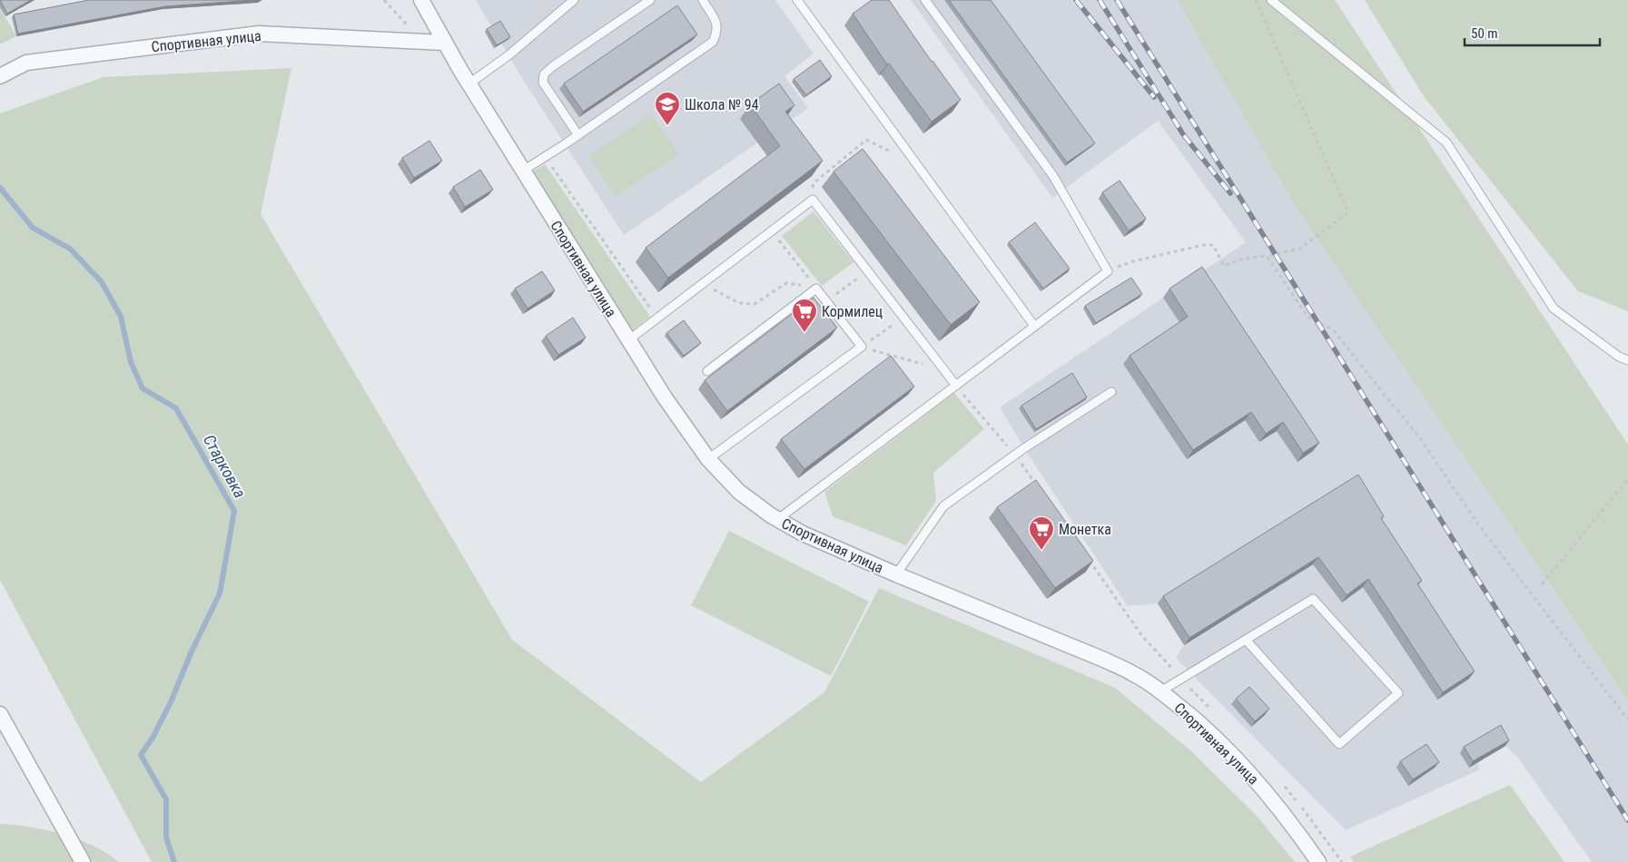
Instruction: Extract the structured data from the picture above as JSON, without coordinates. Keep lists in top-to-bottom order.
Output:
{
  "streets": {
    "street": ["Спортивная улица"]
  },
  "water": ["Старковка"],
  "places": {
    "school or university": ["Школа № 94"],
    "supermarket": ["Кормилец", "Монетка"]
  },
  "scale_bar": "50 m"
}
